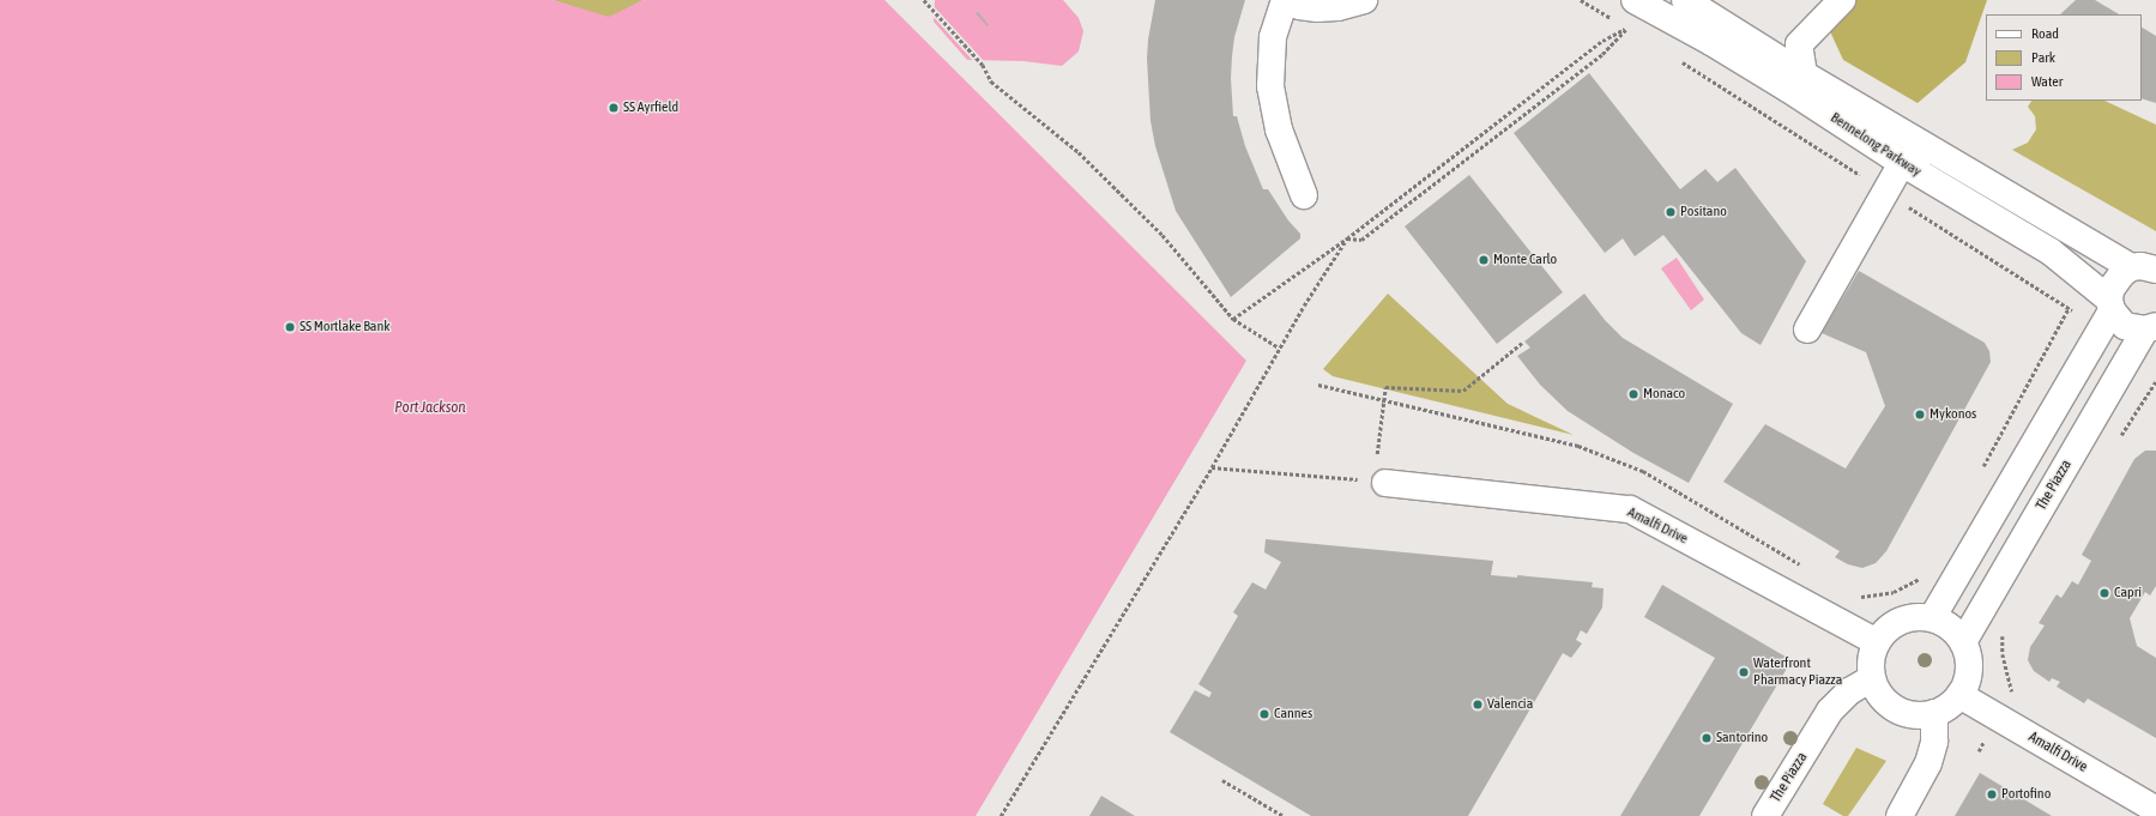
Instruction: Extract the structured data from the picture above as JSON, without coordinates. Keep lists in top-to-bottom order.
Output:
{
  "streets": {
    "street": ["Bennelong Parkway", "The Piazza", "Amalfi Drive"]
  },
  "crossings": [
    ["Bennelong Parkway", "The Piazza"],
    ["The Piazza", "Amalfi Drive"]
  ],
  "water": ["Port Jackson"],
  "places": [
    "SS Ayrfield",
    "Positano",
    "Monte Carlo",
    "SS Mortlake Bank",
    "Monaco",
    "Mykonos",
    "Capri",
    "Waterfront Pharmacy Piazza",
    "Valencia",
    "Cannes",
    "Santorino",
    "Portofino"
  ],
  "legend": ["Road", "Park", "Water"]
}
